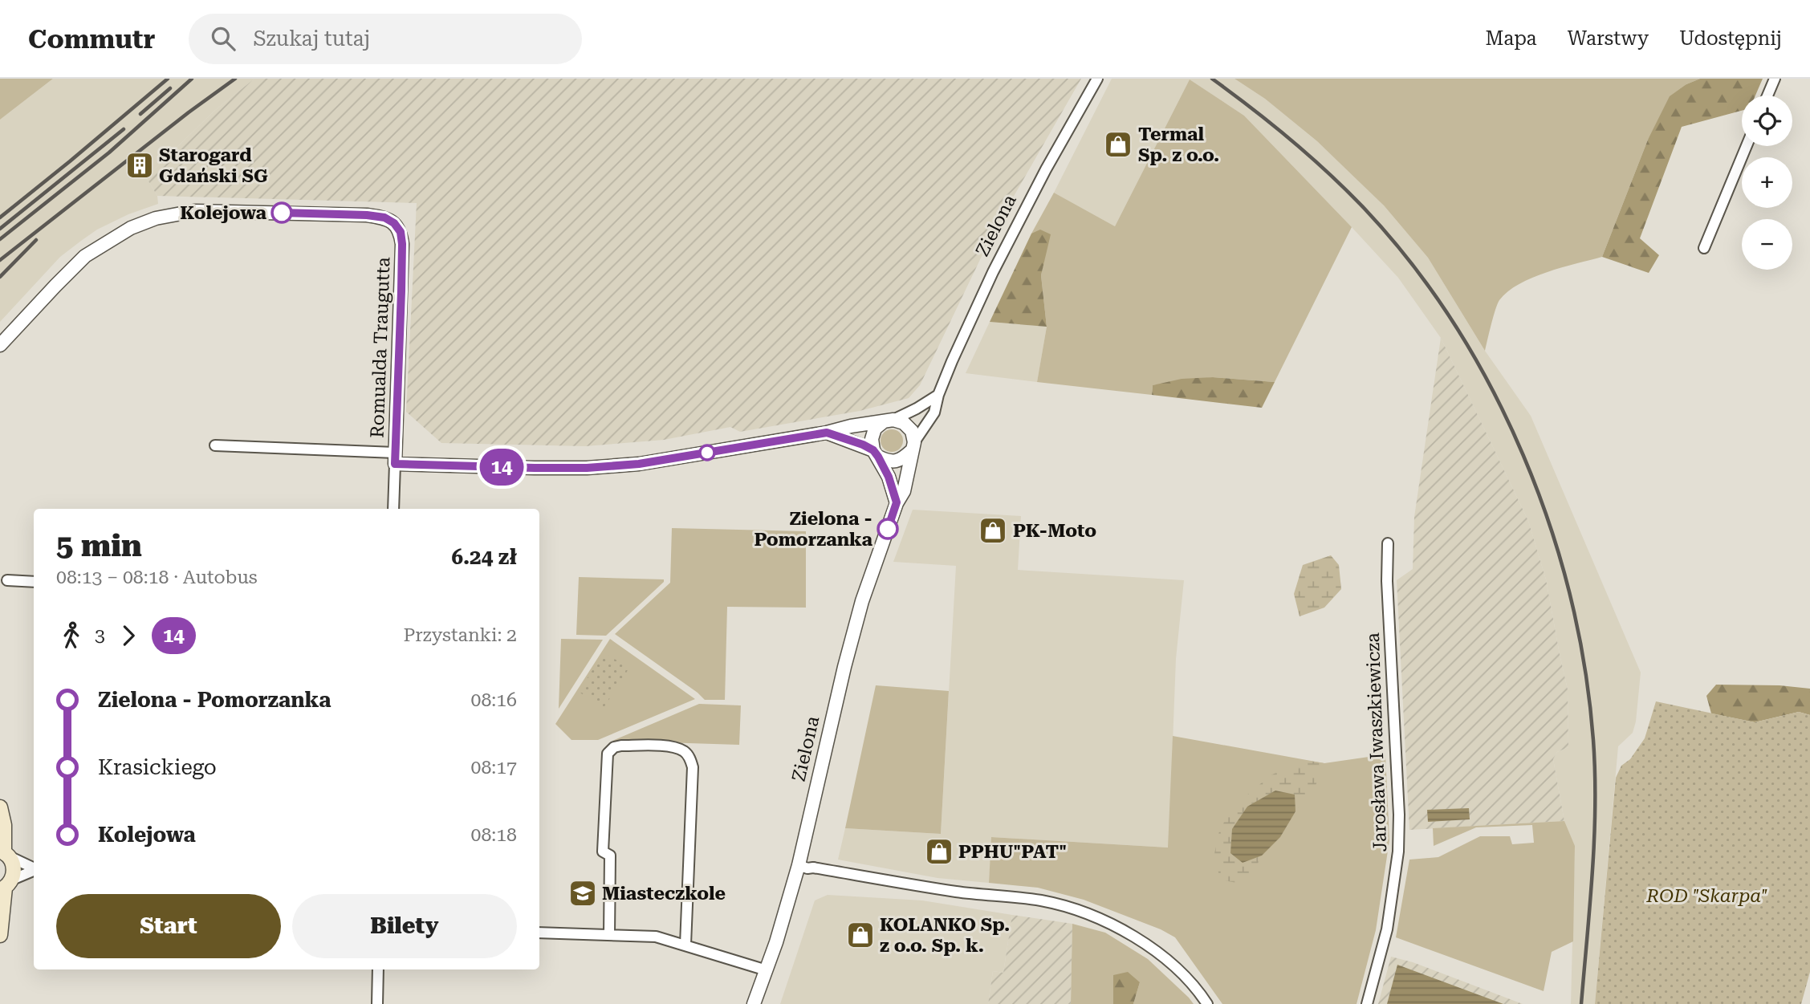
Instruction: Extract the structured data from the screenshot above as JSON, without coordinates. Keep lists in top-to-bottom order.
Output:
{
  "streets": {
    "street": ["Zielona", "Romualda Traugutta", "Jarosława Iwaszkiewicza"]
  },
  "parks": ["ROD \"Skarpa\""],
  "places": {
    "shop": [
      "Termal Sp. z o.o.",
      "PK-Moto",
      "PPHU\"PAT\"",
      "KOLANKO Sp. z o.o. Sp. k."
    ],
    "building": ["Starogard Gdański SG"],
    "other": ["Kolejowa", "Zielona - Pomorzanka"],
    "school or university": ["Miasteczkole"]
  },
  "lines": ["bus line 14"],
  "page": {
    "header": "Commutr",
    "search": "Szukaj tutaj",
    "nav": ["Mapa", "Warstwy", "Udostępnij"],
    "on_map": "14",
    "map_buttons": ["+", "−"],
    "heading": ["5 min", "08:13 – 08:18 · Autobus", "6.24 zł"],
    "legs": ["3", "14", "Przystanki: 2"],
    "list": [
      {
        "name": "Zielona - Pomorzanka",
        "value": "08:16"
      },
      {
        "name": "Krasickiego",
        "value": "08:17"
      },
      {
        "name": "Kolejowa",
        "value": "08:18"
      }
    ],
    "buttons": ["Start", "Bilety"]
  }
}
